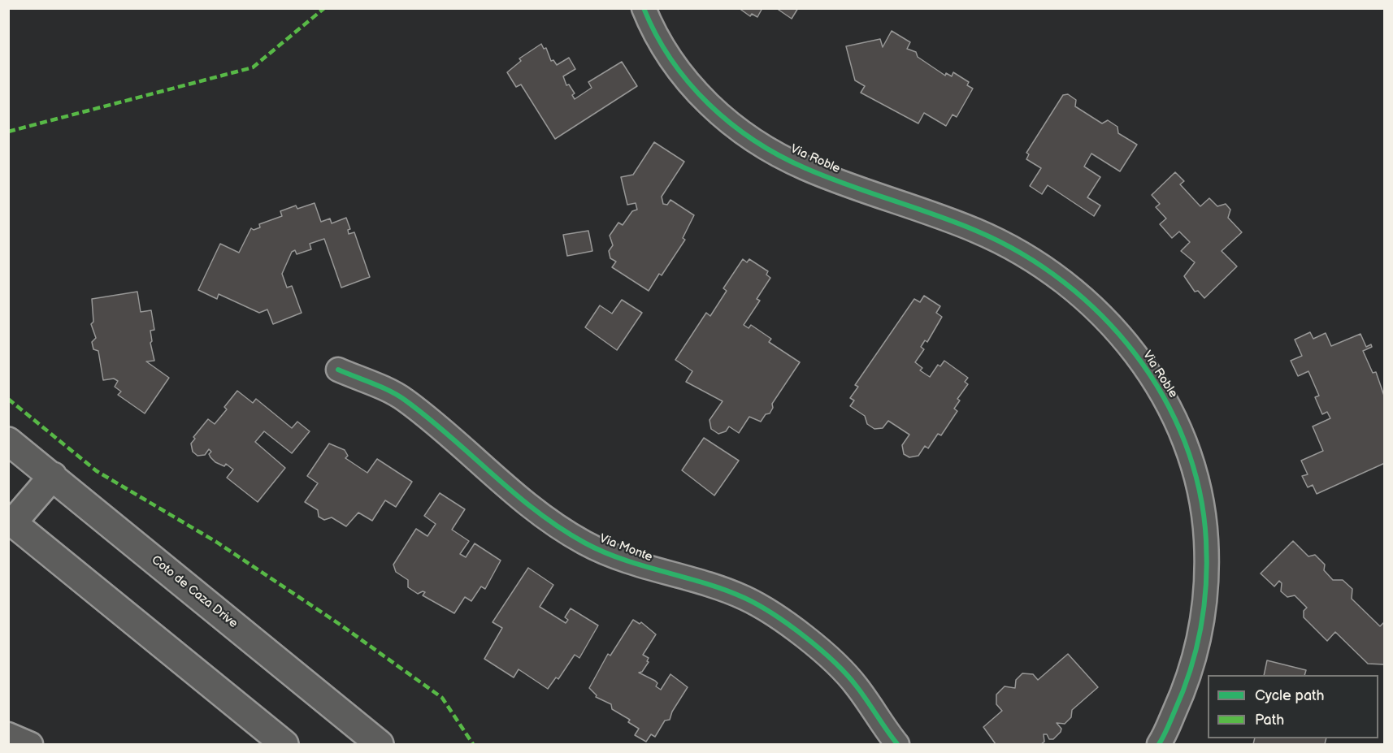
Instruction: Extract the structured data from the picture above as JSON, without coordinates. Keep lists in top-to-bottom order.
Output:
{
  "streets": {
    "main road": ["Coto de Caza Drive"],
    "street": ["Via Roble", "Via Monte"]
  },
  "legend": ["Cycle path", "Path"]
}
